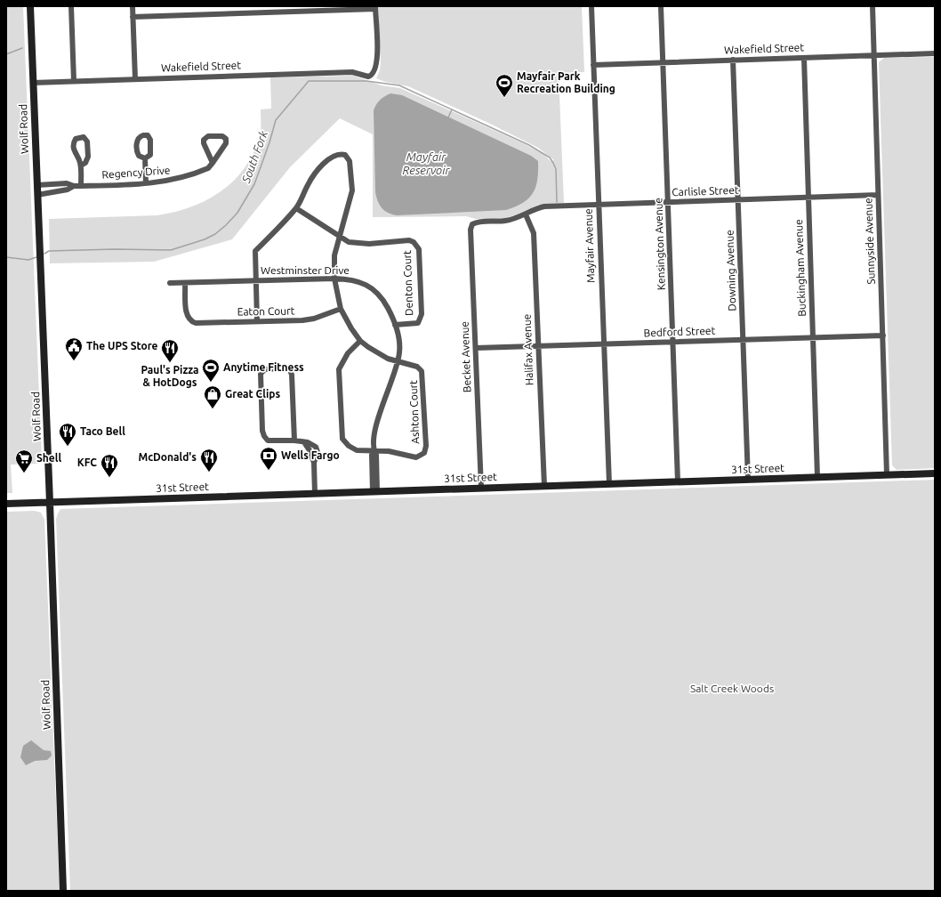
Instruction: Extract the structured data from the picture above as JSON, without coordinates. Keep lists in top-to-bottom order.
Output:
{
  "streets": {
    "main road": ["Wolf Road", "31st Street"],
    "street": [
      "Wakefield Street",
      "Regency Drive",
      "Carlisle Street",
      "Sunnyside Avenue",
      "Kensington Avenue",
      "Mayfair Avenue",
      "Buckingham Avenue",
      "Westminster Drive",
      "Downing Avenue",
      "Denton Court",
      "Eaton Court",
      "Bedford Street",
      "Halifax Avenue",
      "Becket Avenue",
      "Ashton Court"
    ]
  },
  "crossings": [
    ["Wakefield Street", "Wolf Road"],
    ["Wakefield Street", "Sunnyside Avenue"],
    ["Wakefield Street", "Kensington Avenue"],
    ["Wakefield Street", "Mayfair Avenue"],
    ["Wakefield Street", "Buckingham Avenue"],
    ["Wakefield Street", "Downing Avenue"],
    ["Wolf Road", "Regency Drive"],
    ["Wolf Road", "31st Street"],
    ["Carlisle Street", "Sunnyside Avenue"],
    ["Carlisle Street", "Kensington Avenue"],
    ["Carlisle Street", "Mayfair Avenue"],
    ["Carlisle Street", "Buckingham Avenue"],
    ["Carlisle Street", "Downing Avenue"],
    ["Carlisle Street", "Halifax Avenue"],
    ["Carlisle Street", "Becket Avenue"],
    ["Sunnyside Avenue", "Bedford Street"],
    ["Sunnyside Avenue", "31st Street"],
    ["Kensington Avenue", "Bedford Street"],
    ["Kensington Avenue", "31st Street"],
    ["Mayfair Avenue", "Bedford Street"],
    ["Mayfair Avenue", "31st Street"],
    ["Buckingham Avenue", "Bedford Street"],
    ["Buckingham Avenue", "31st Street"],
    ["Westminster Drive", "Denton Court"],
    ["Westminster Drive", "Eaton Court"],
    ["Westminster Drive", "Ashton Court"],
    ["Westminster Drive", "31st Street"],
    ["Downing Avenue", "Bedford Street"],
    ["Downing Avenue", "31st Street"],
    ["Denton Court", "Ashton Court"],
    ["Eaton Court", "Ashton Court"],
    ["Bedford Street", "Halifax Avenue"],
    ["Bedford Street", "Becket Avenue"],
    ["Halifax Avenue", "31st Street"],
    ["Becket Avenue", "31st Street"]
  ],
  "water": ["South Fork", "Mayfair Reservoir"],
  "parks": ["Salt Creek Woods"],
  "places": {
    "sports": ["Mayfair Park Recreation Building", "Anytime Fitness"],
    "public building": ["The UPS Store"],
    "restaurant": [
      "Paul's Pizza & HotDogs",
      "Taco Bell",
      "McDonald's",
      "KFC"
    ],
    "shop": ["Great Clips"],
    "bank": ["Wells Fargo"],
    "supermarket": ["Shell"]
  }
}
